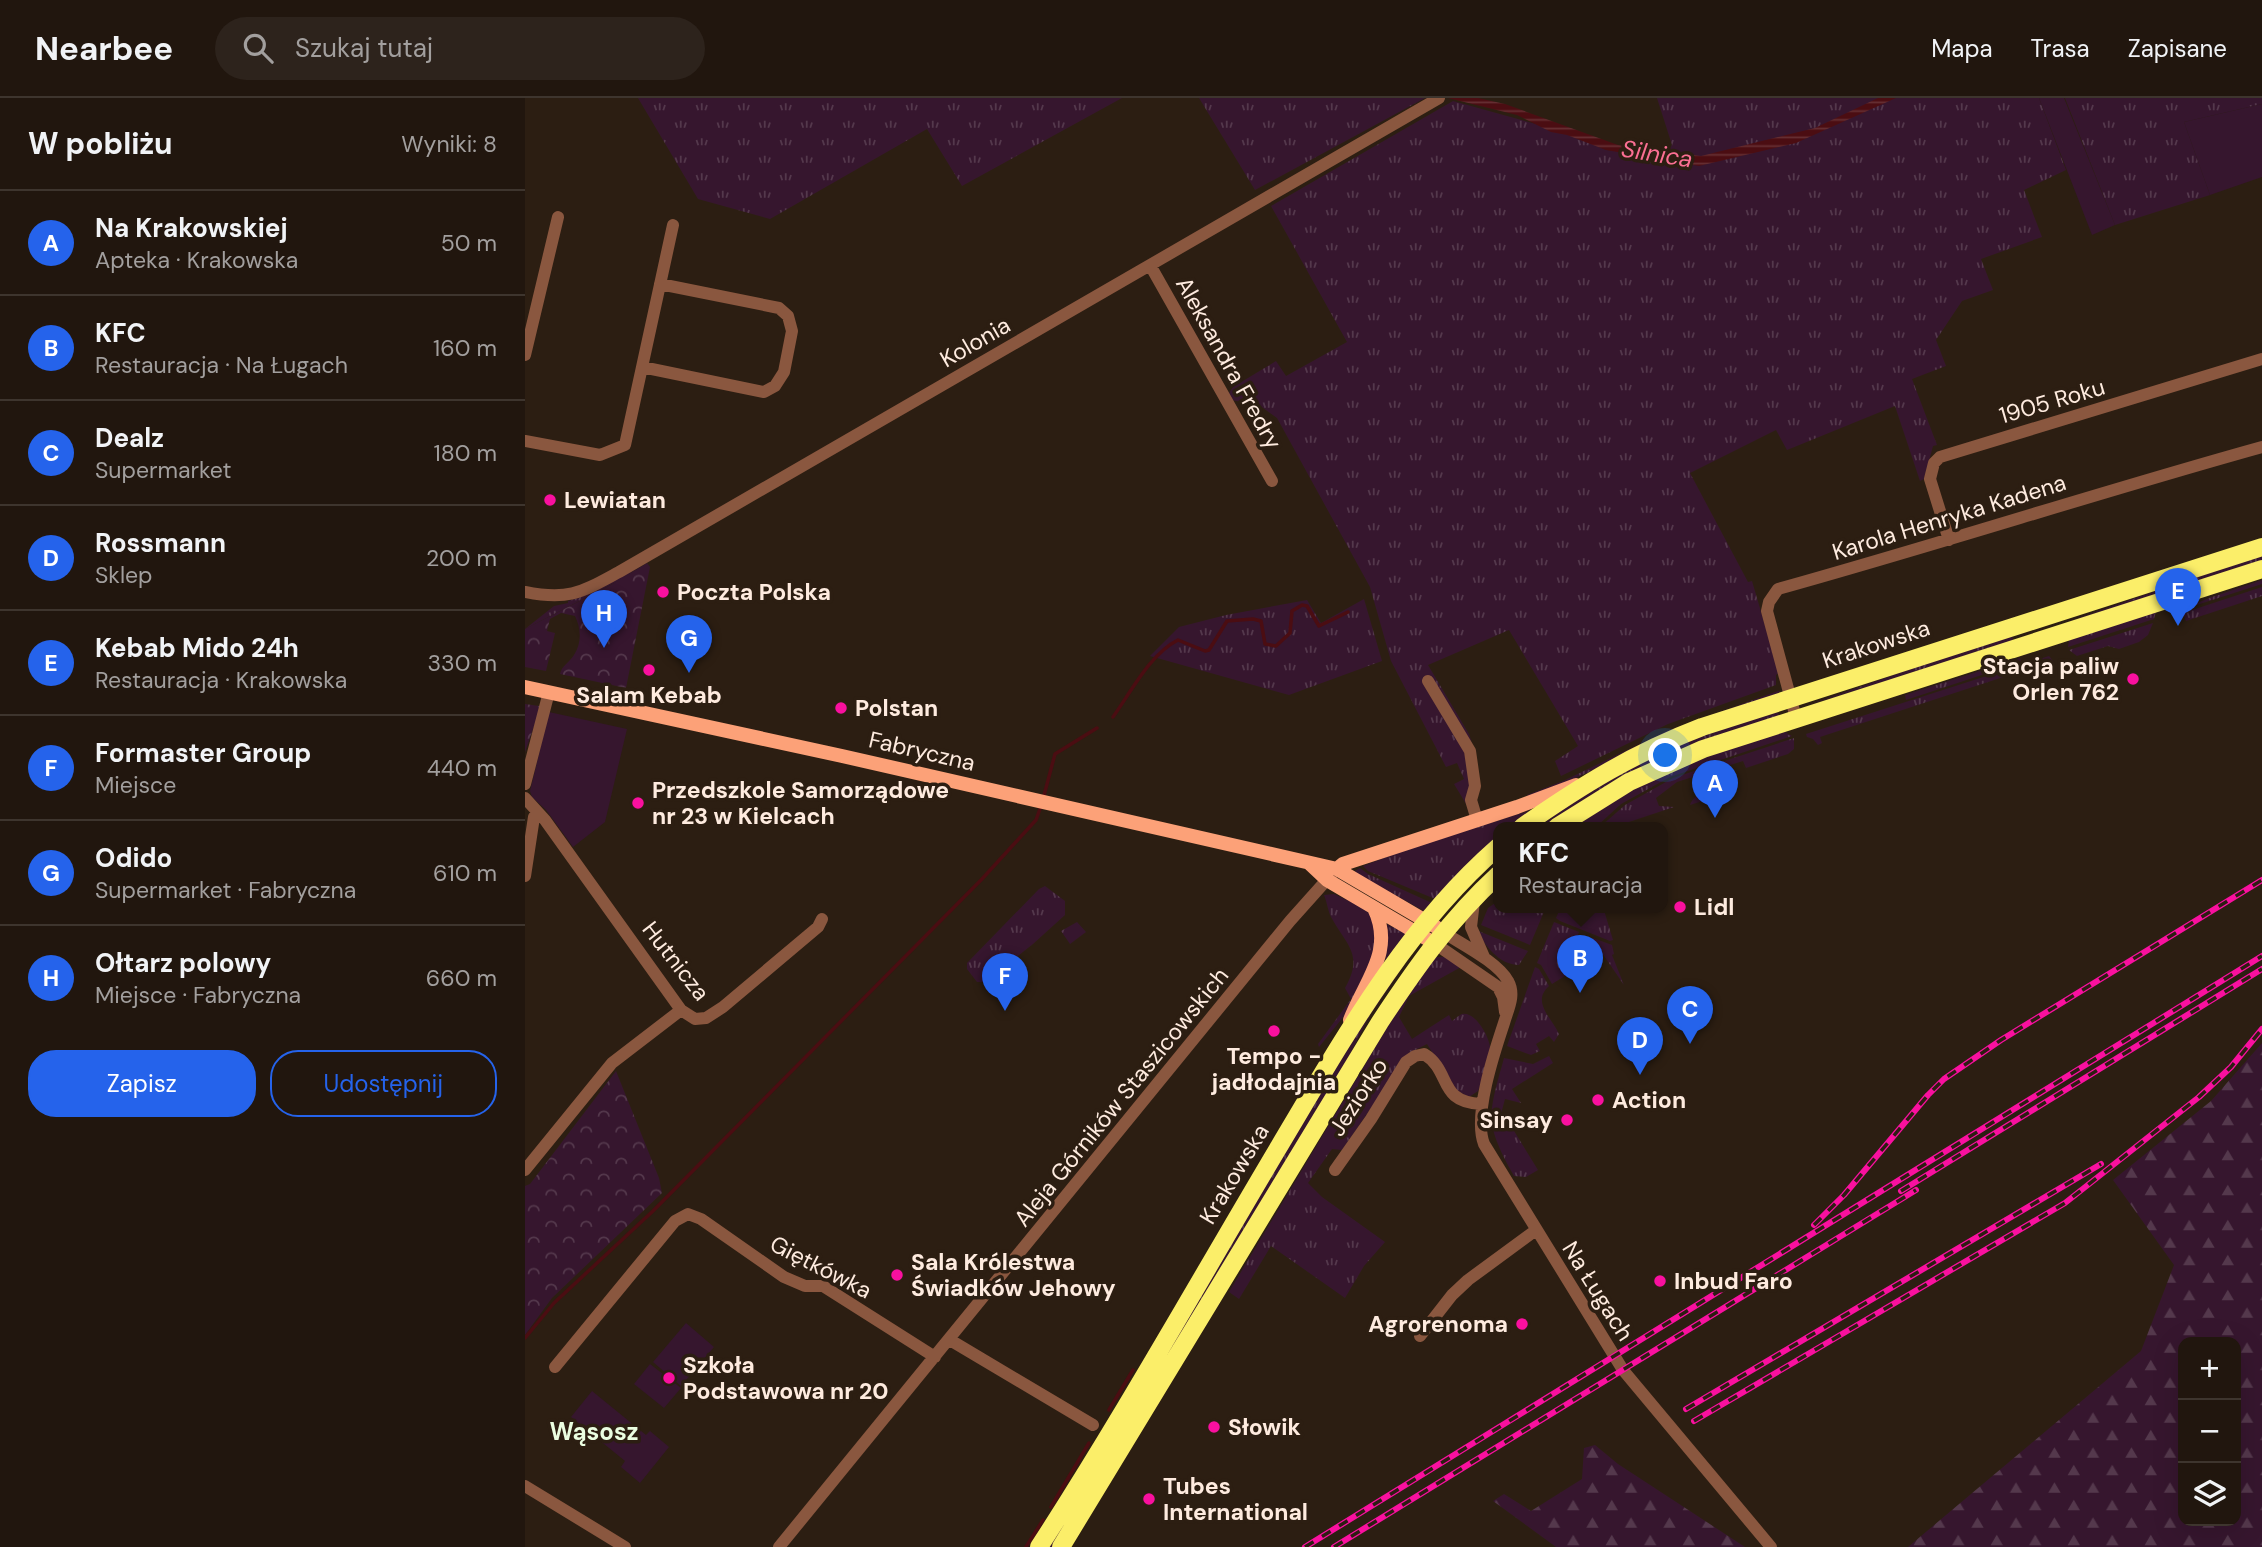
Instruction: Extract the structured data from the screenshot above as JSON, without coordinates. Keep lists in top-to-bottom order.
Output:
{
  "streets": {
    "main road": ["Krakowska", "Fabryczna"],
    "street": [
      "Kolonia",
      "Aleksandra Fredry",
      "1905 Roku",
      "Karola Henryka Kadena",
      "Hutnicza",
      "Aleja Górników Staszicowskich",
      "Jeziorko",
      "Giętkówka",
      "Na Ługach"
    ]
  },
  "crossings": [
    ["Kolonia", "Aleksandra Fredry"],
    ["1905 Roku", "Karola Henryka Kadena"],
    ["Karola Henryka Kadena", "Krakowska"],
    ["Krakowska", "Fabryczna"],
    ["Krakowska", "Na Ługach"],
    ["Fabryczna", "Aleja Górników Staszicowskich"],
    ["Fabryczna", "Na Ługach"],
    ["Aleja Górników Staszicowskich", "Giętkówka"],
    ["Jeziorko", "Na Ługach"]
  ],
  "districts": ["Wąsosz"],
  "water": ["Silnica"],
  "places": [
    "Lewiatan",
    "Poczta Polska",
    "Salam Kebab",
    "Stacja paliw Orlen 762",
    "Polstan",
    "Przedszkole Samorządowe nr 23 w Kielcach",
    "Lidl",
    "Tempo - jadłodajnia",
    "Action",
    "Sinsay",
    "Sala Królestwa Świadków Jehowy",
    "Inbud Faro",
    "Agrorenoma",
    "Szkoła Podstawowa nr 20",
    "Słowik",
    "Tubes International"
  ],
  "page": {
    "header": "Nearbee",
    "search": "Szukaj tutaj",
    "nav": ["Mapa", "Trasa", "Zapisane"],
    "heading": ["W pobliżu", "Wyniki: 8"],
    "list": [
      {
        "mark": "A",
        "name": "Na Krakowskiej",
        "note": "Apteka · Krakowska",
        "value": "50 m"
      },
      {
        "mark": "B",
        "name": "KFC",
        "note": "Restauracja · Na Ługach",
        "value": "160 m"
      },
      {
        "mark": "C",
        "name": "Dealz",
        "note": "Supermarket",
        "value": "180 m"
      },
      {
        "mark": "D",
        "name": "Rossmann",
        "note": "Sklep",
        "value": "200 m"
      },
      {
        "mark": "E",
        "name": "Kebab Mido 24h",
        "note": "Restauracja · Krakowska",
        "value": "330 m"
      },
      {
        "mark": "F",
        "name": "Formaster Group",
        "note": "Miejsce",
        "value": "440 m"
      },
      {
        "mark": "G",
        "name": "Odido",
        "note": "Supermarket · Fabryczna",
        "value": "610 m"
      },
      {
        "mark": "H",
        "name": "Ołtarz polowy",
        "note": "Miejsce · Fabryczna",
        "value": "660 m"
      }
    ],
    "pins": [
      "E",
      "H",
      "G",
      "A",
      "B",
      "F",
      "C",
      "D"
    ],
    "popup": ["KFC", "Restauracja"],
    "buttons": ["Zapisz", "Udostępnij"],
    "map_buttons": ["+", "−"]
  }
}
